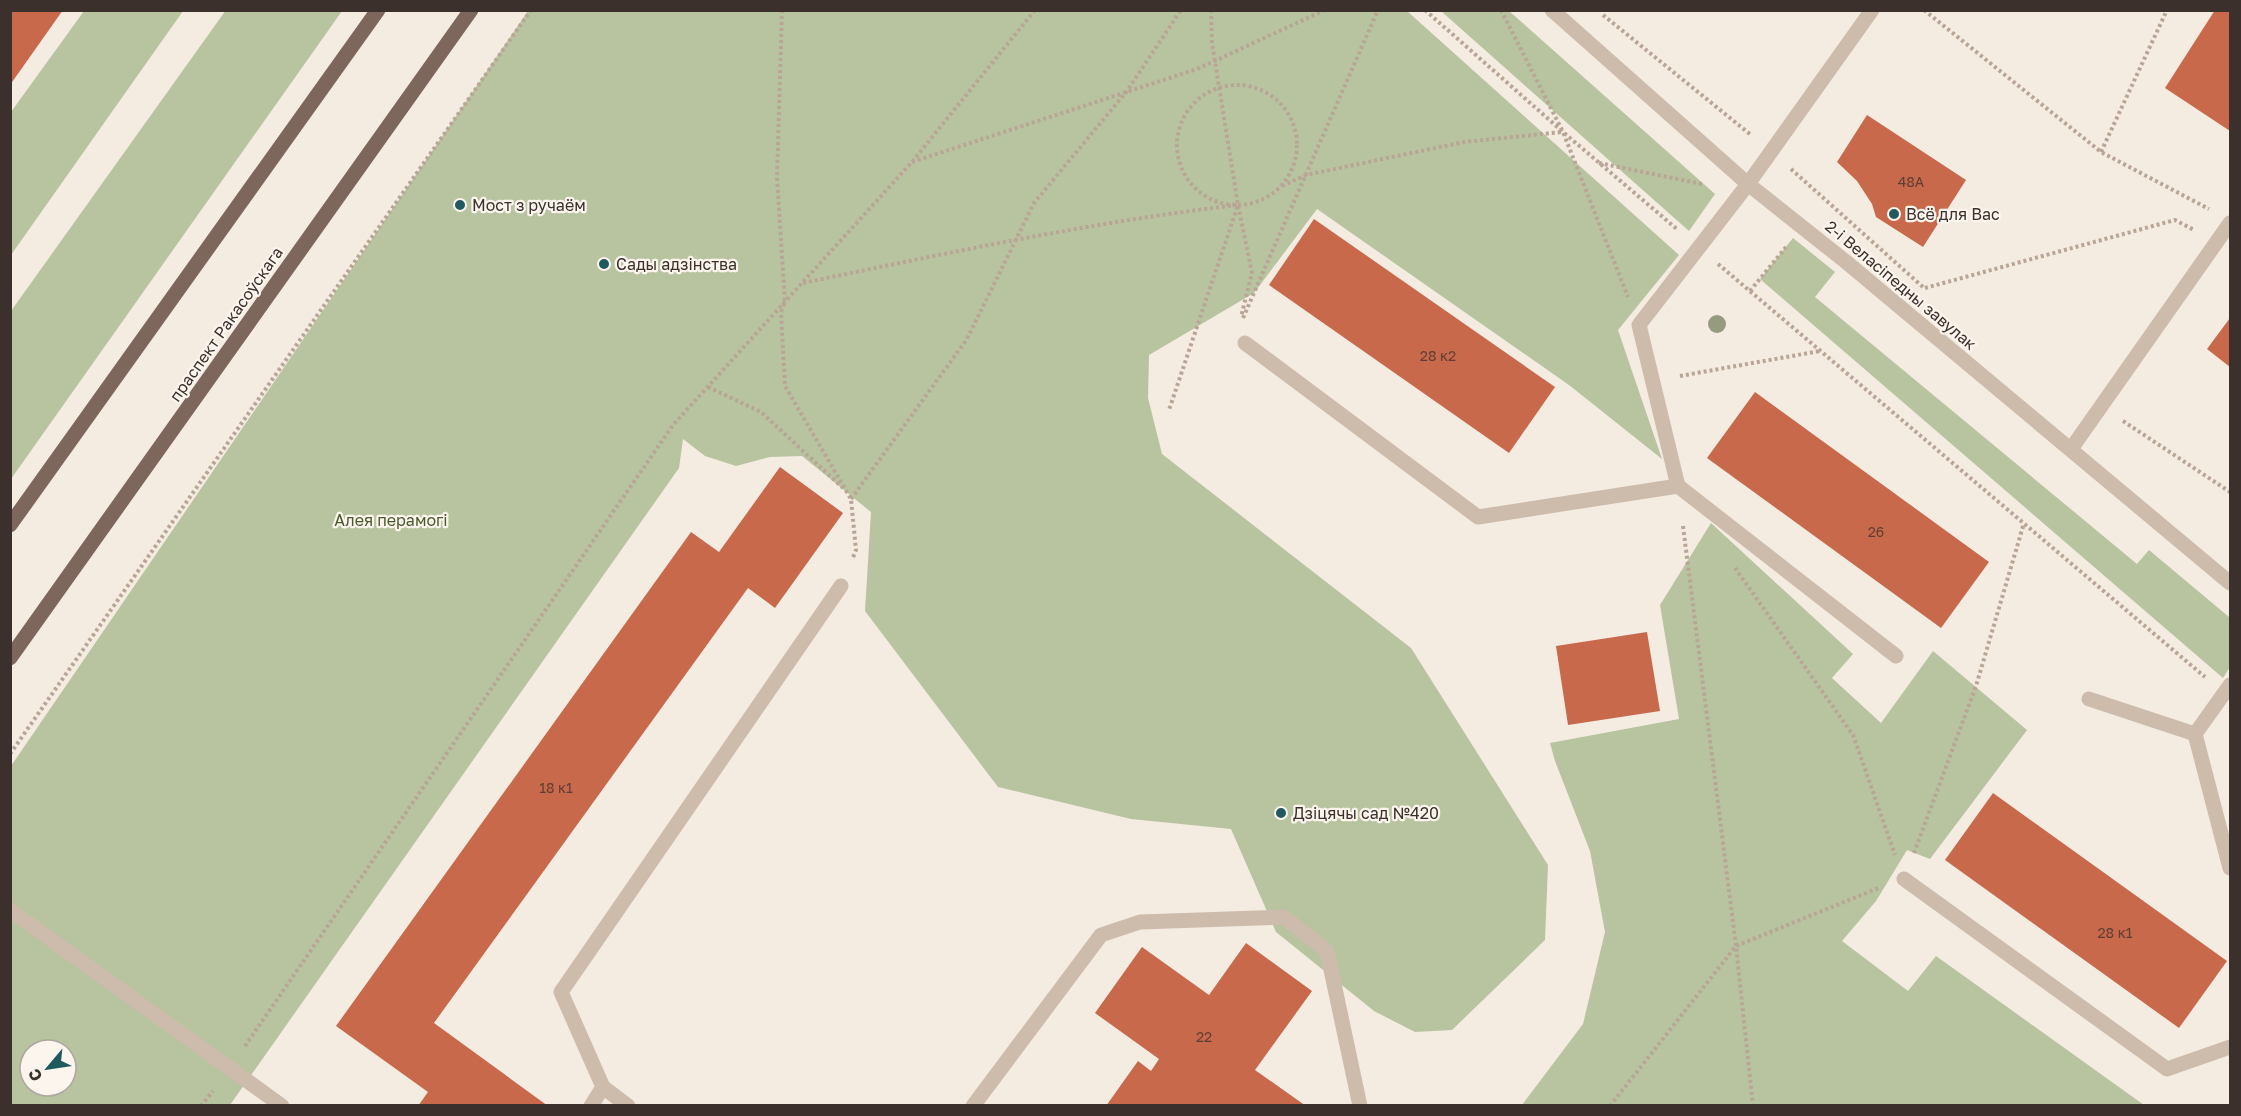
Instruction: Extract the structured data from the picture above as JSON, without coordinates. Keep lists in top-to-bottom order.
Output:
{
  "streets": {
    "main road": ["праспект Ракасоўскага"],
    "street": ["2-і Веласіпедны завулак"]
  },
  "parks": ["Алея перамогі"],
  "places": [
    "Мост з ручаём",
    "Всё для Вас",
    "Сады адзінства",
    "Дзіцячы сад №420"
  ],
  "house_numbers": [
    "48А",
    "28 к2",
    "26",
    "18 к1",
    "28 к1",
    "22"
  ],
  "north": "bottom left"
}
